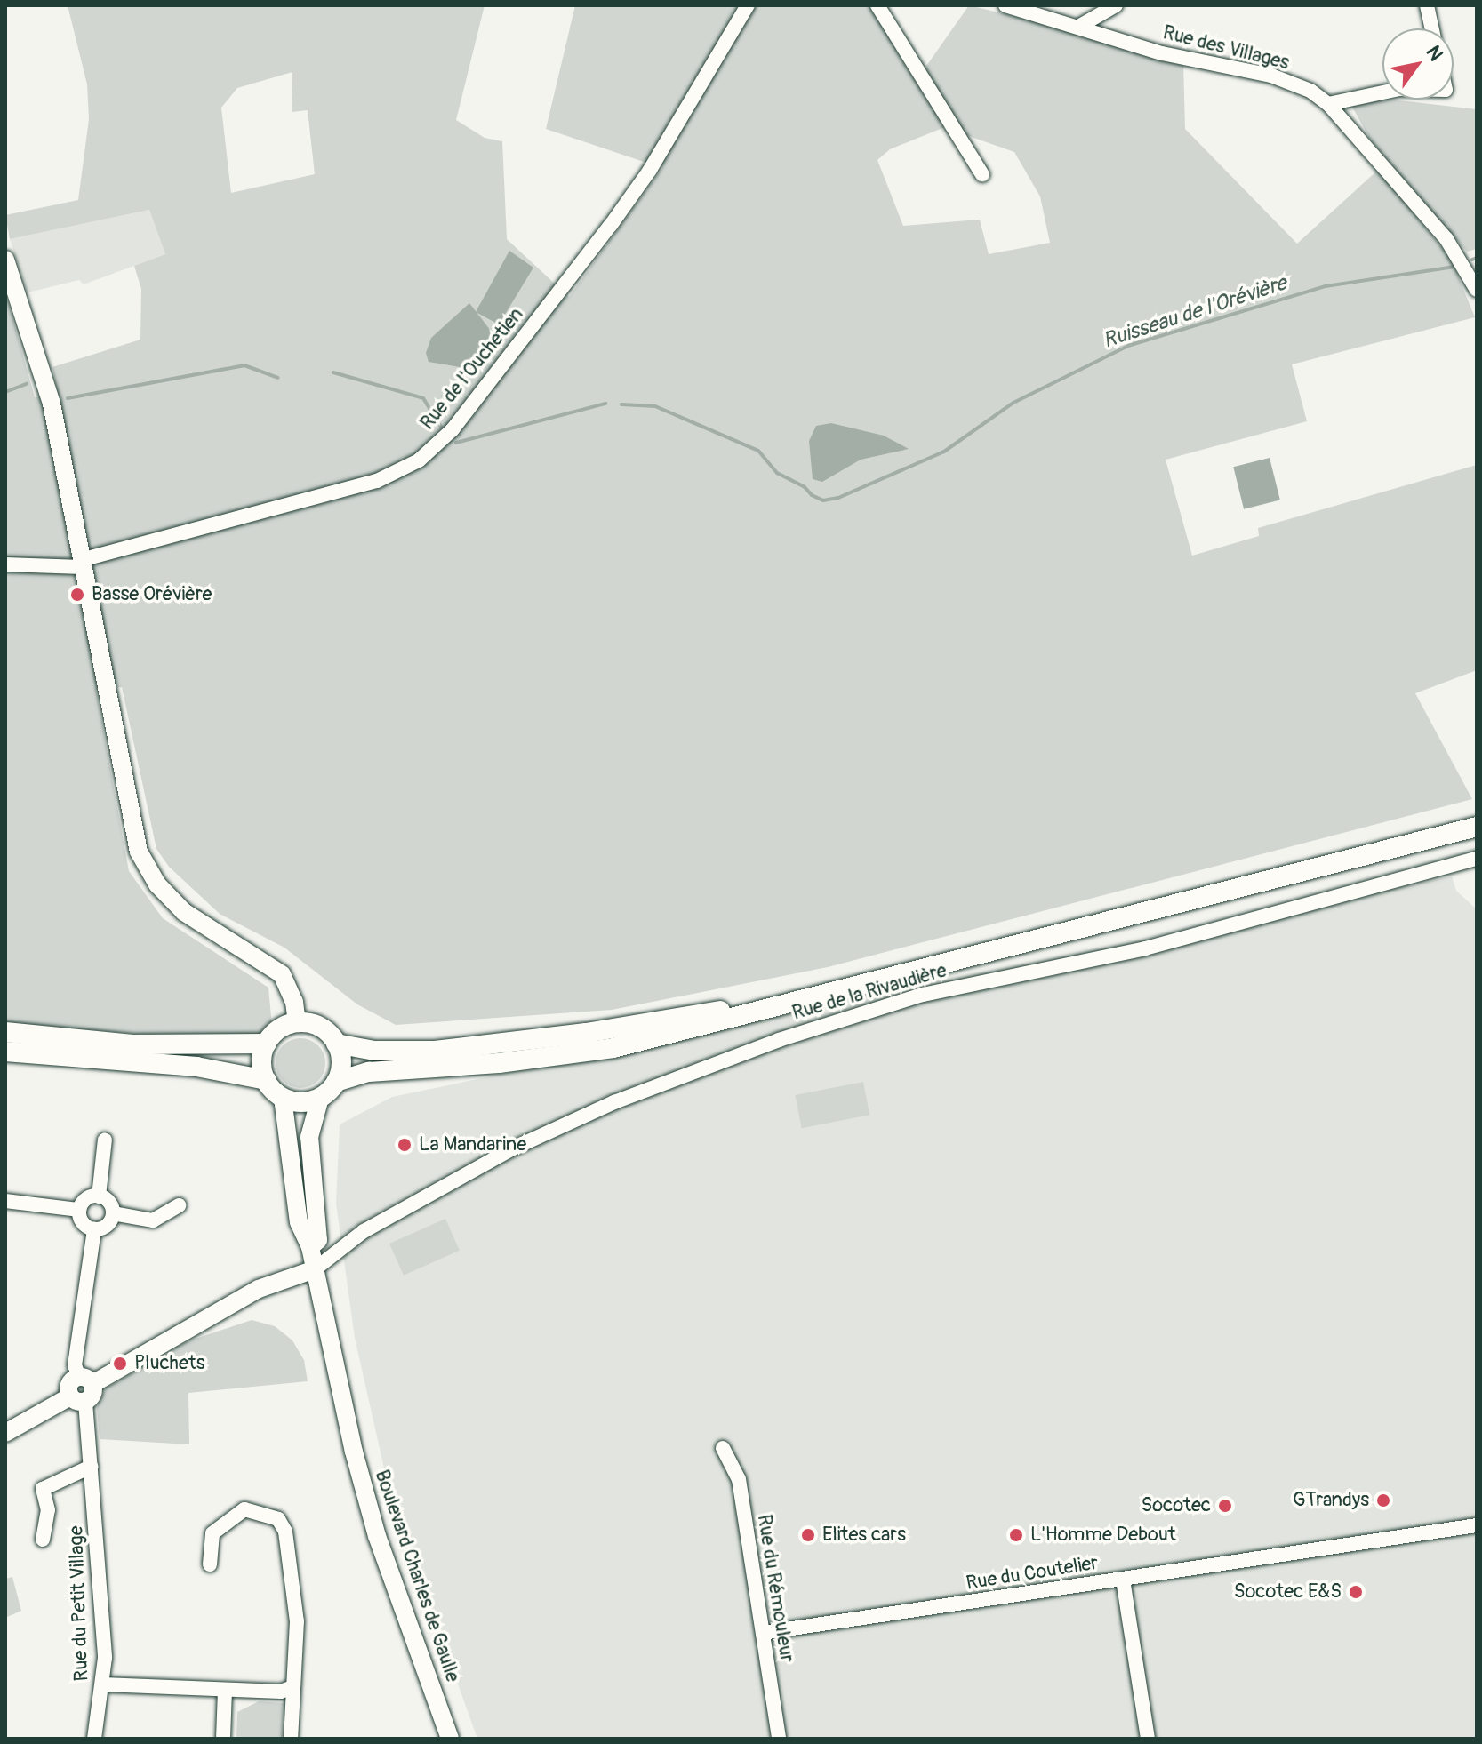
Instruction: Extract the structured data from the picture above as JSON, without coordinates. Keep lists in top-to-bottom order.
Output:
{
  "streets": {
    "street": [
      "Rue des Villages",
      "Rue de l'Ouchetien",
      "Rue de la Rivaudière",
      "Rue du Coutelier",
      "Boulevard Charles de Gaulle",
      "Rue du Rémouleur",
      "Rue du Petit Village"
    ]
  },
  "crossings": [
    ["Rue de la Rivaudière", "Boulevard Charles de Gaulle"],
    ["Rue du Coutelier", "Rue du Rémouleur"]
  ],
  "water": ["Ruisseau de l'Orévière"],
  "places": [
    "Basse Orévière",
    "La Mandarine",
    "Pluchets",
    "GTrandys",
    "Socotec",
    "Elites cars",
    "L'Homme Debout",
    "Socotec E&S"
  ],
  "north": "top right"
}
